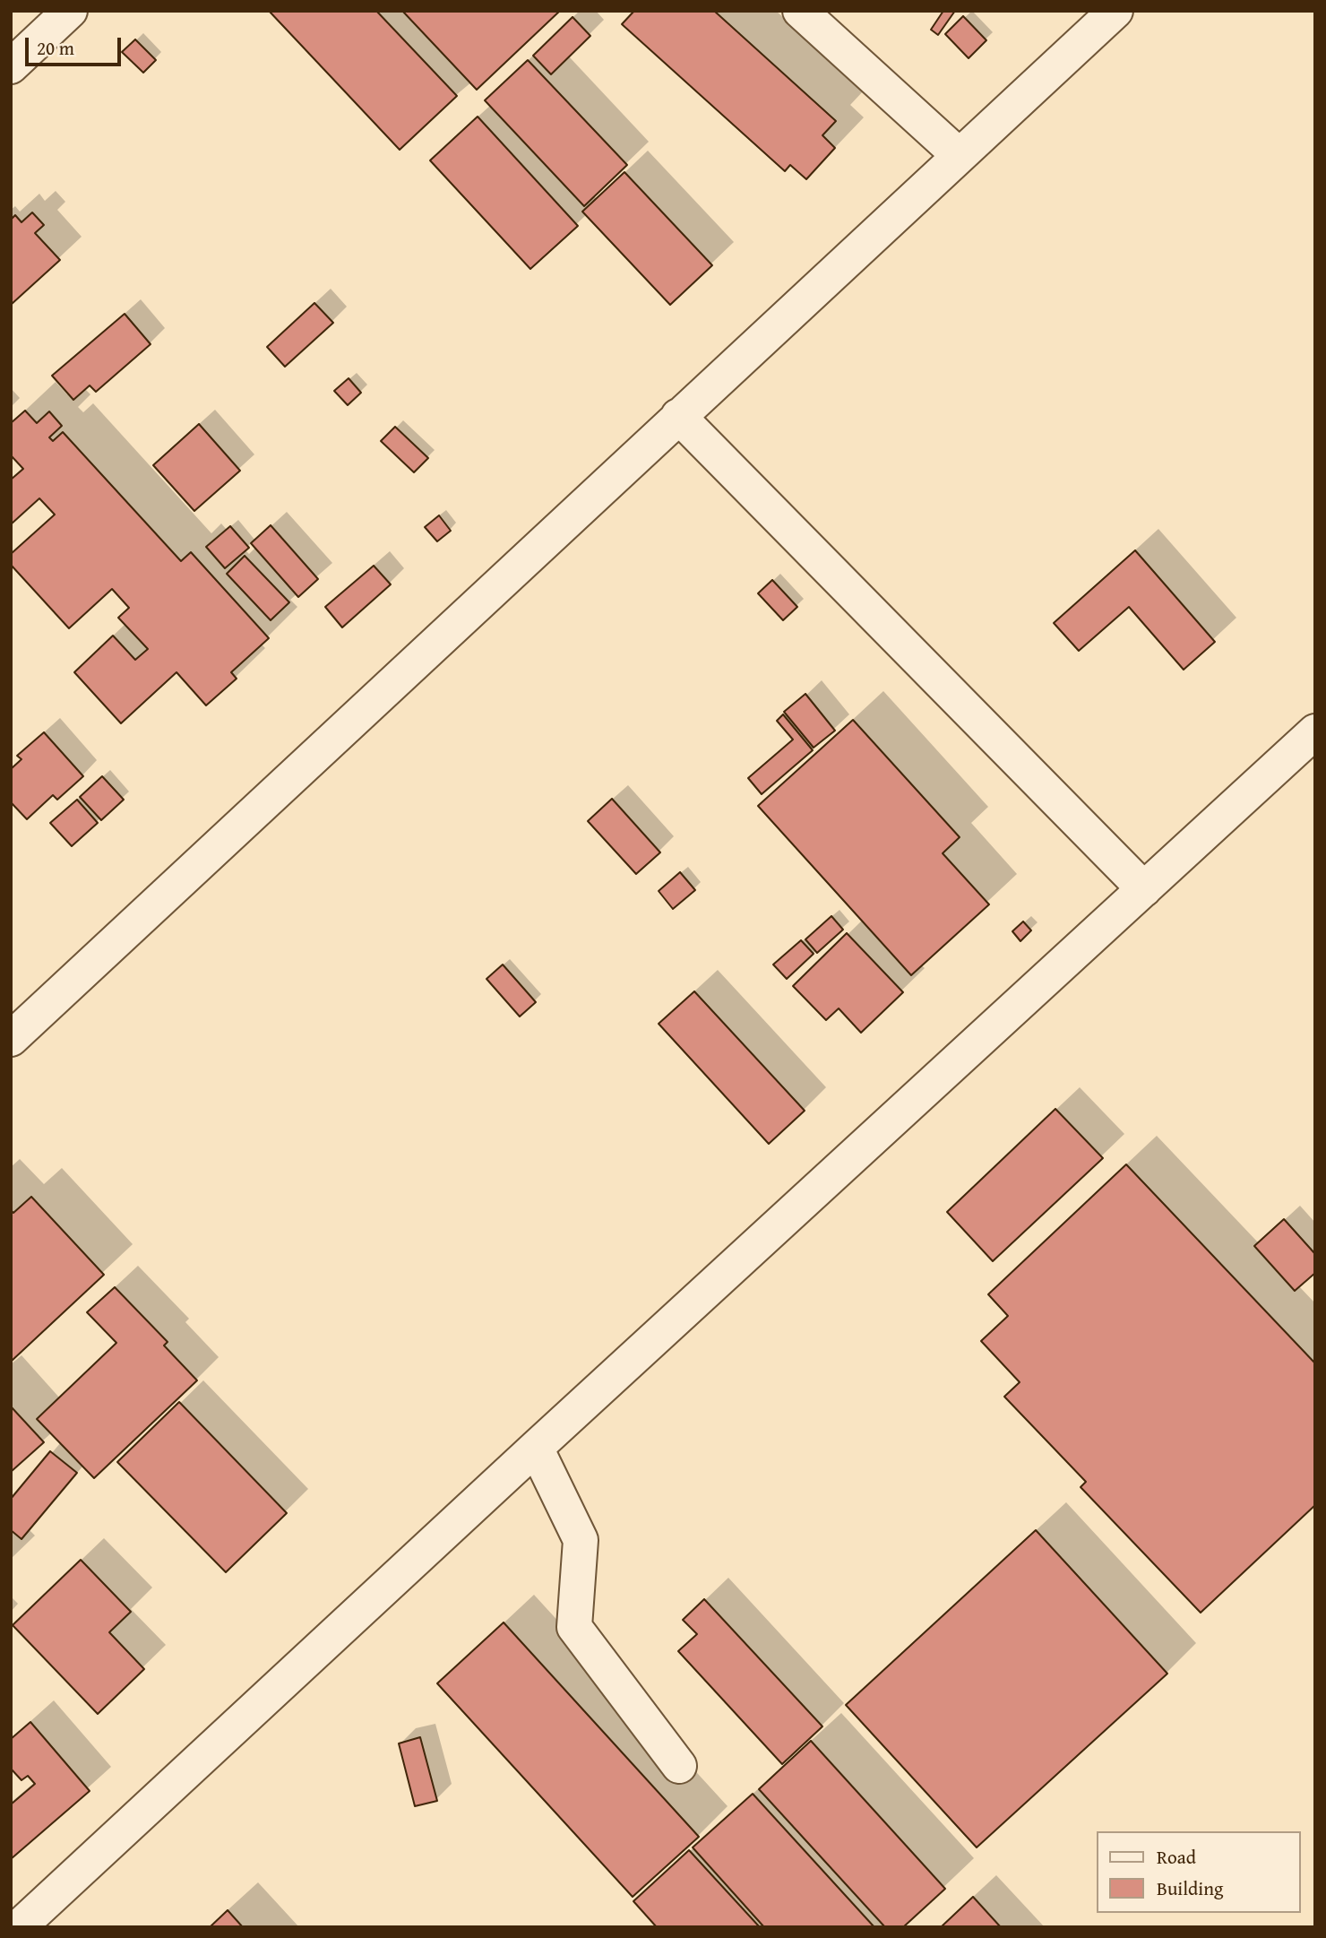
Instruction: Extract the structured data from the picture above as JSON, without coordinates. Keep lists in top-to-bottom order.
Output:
{
  "legend": ["Road", "Building"],
  "scale_bar": "20 m"
}
